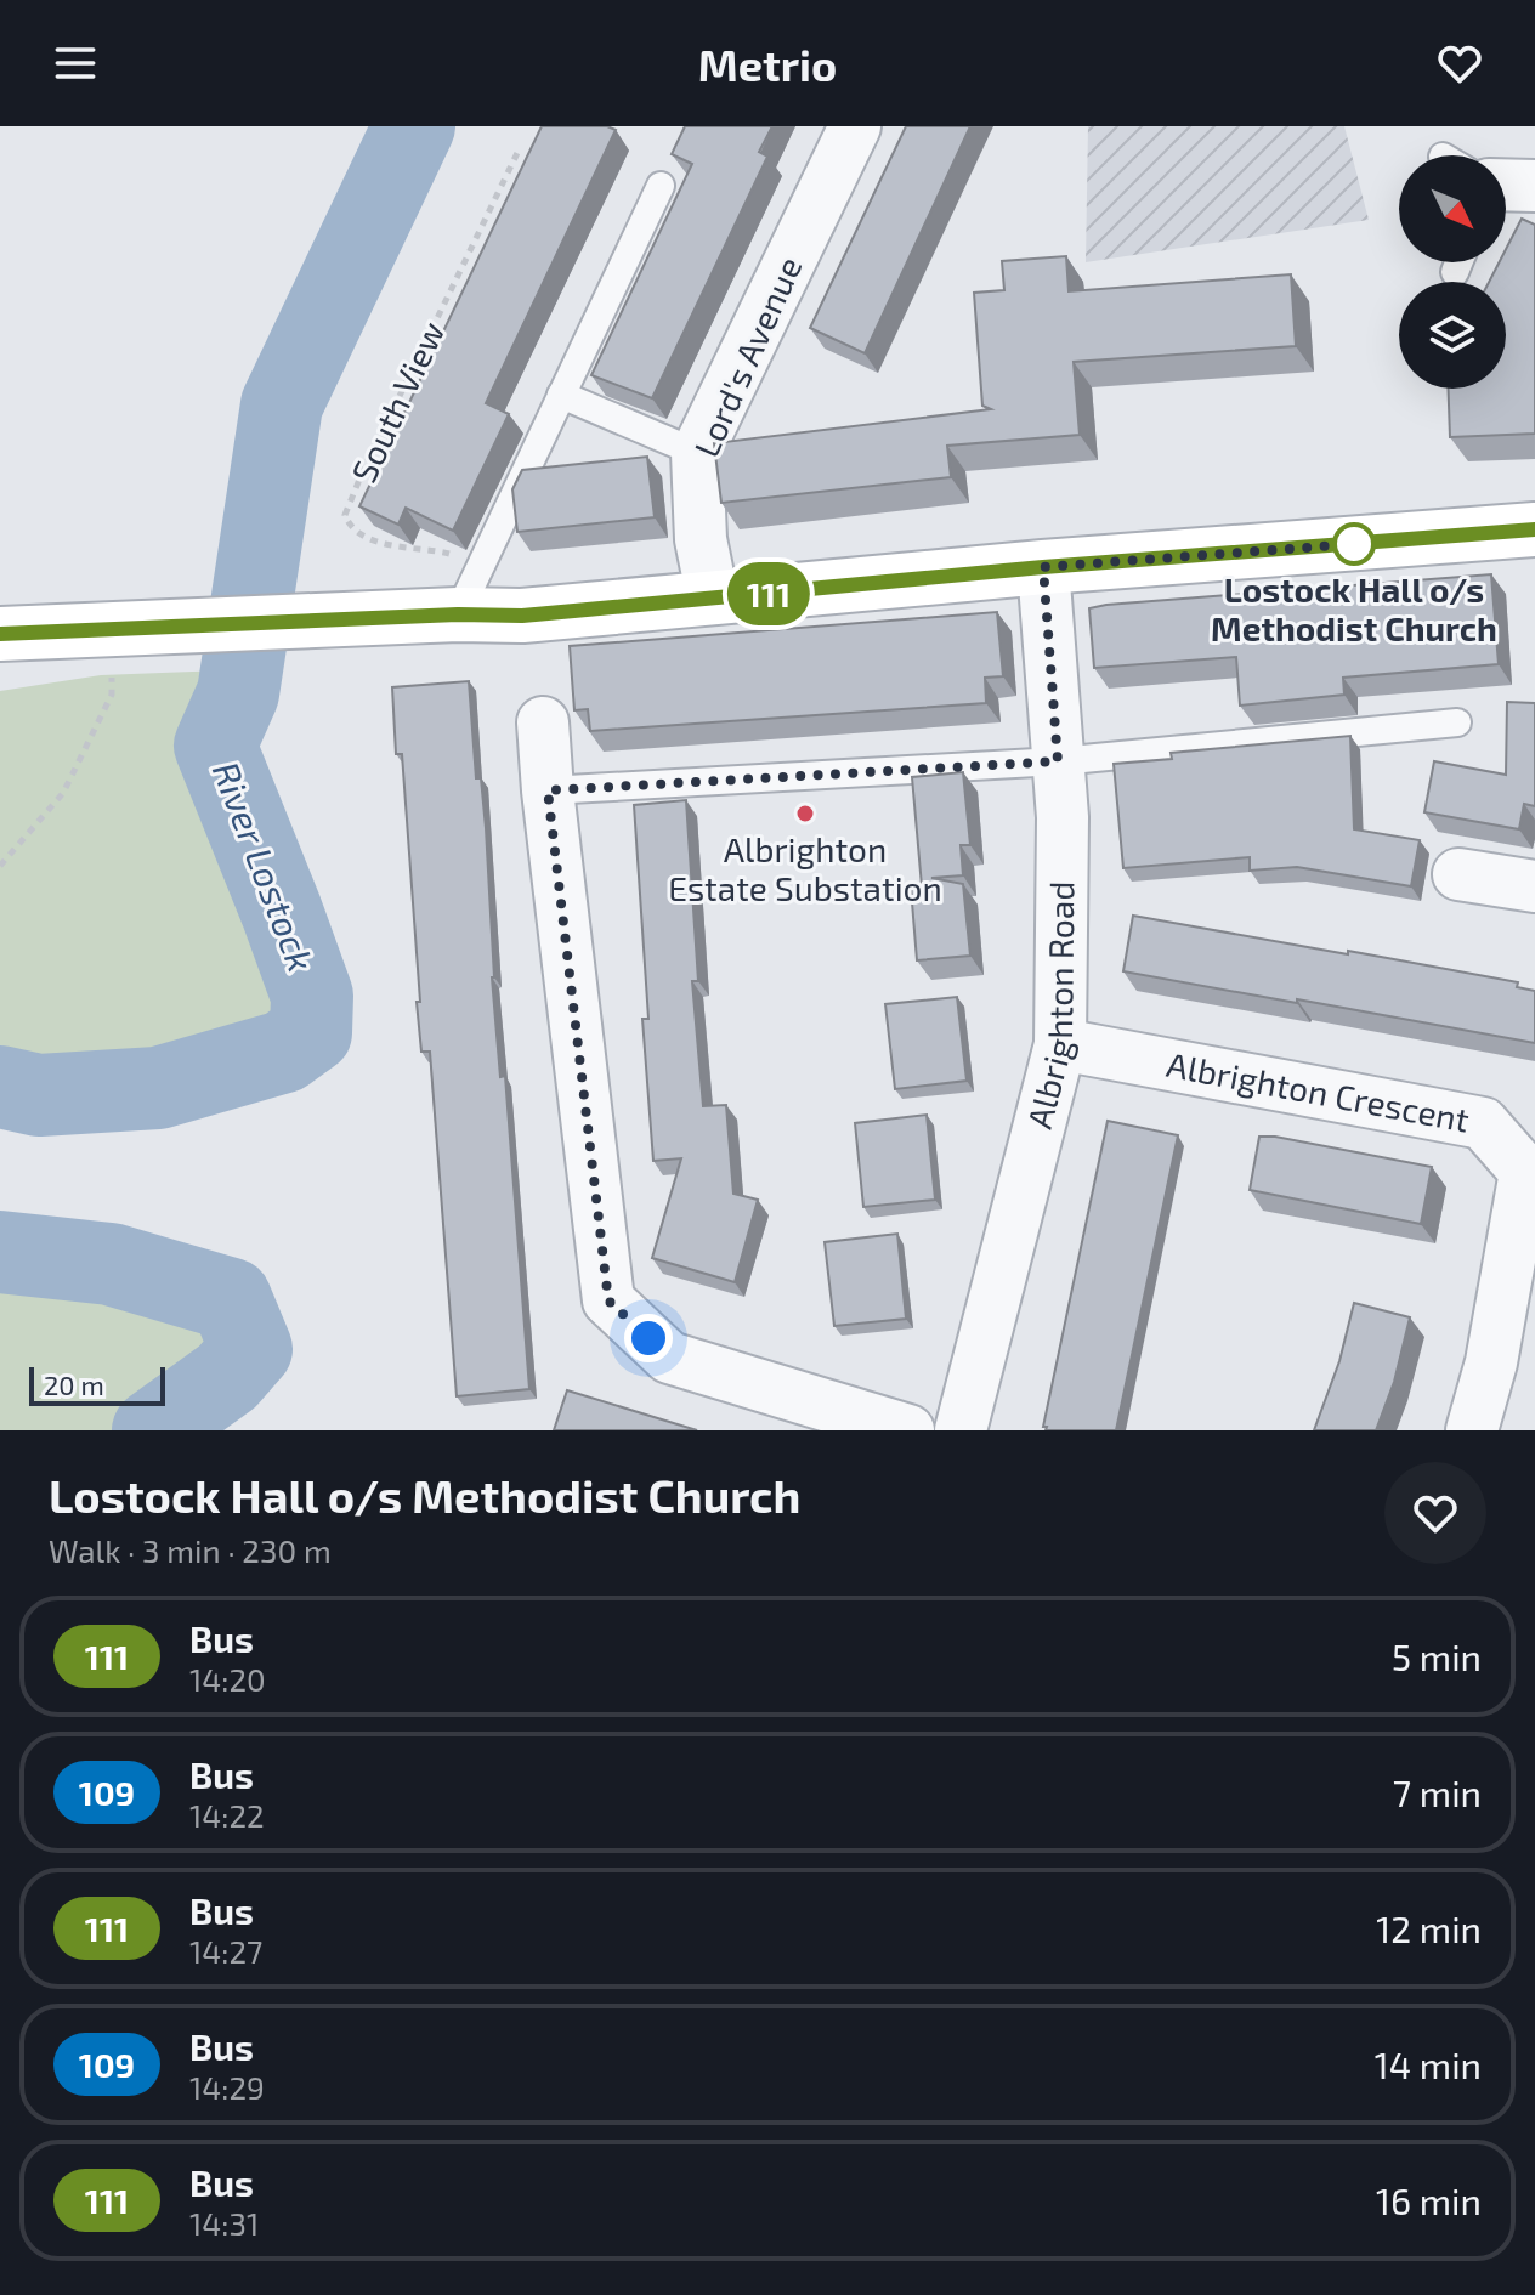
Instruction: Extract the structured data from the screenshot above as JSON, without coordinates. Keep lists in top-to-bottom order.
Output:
{
  "streets": {
    "street": ["Lord's Avenue", "Albrighton Road", "Albrighton Crescent"],
    "path": ["South View"]
  },
  "crossings": [
    ["Albrighton Road", "Albrighton Crescent"]
  ],
  "water": ["River Lostock"],
  "places": ["Lostock Hall o/s Methodist Church", "Albrighton Estate Substation"],
  "lines": ["bus line 111"],
  "scale_bar": "20 m",
  "north": "bottom right",
  "page": {
    "header": "Metrio",
    "on_map": "111",
    "scale": "20 m",
    "heading": ["Lostock Hall o/s Methodist Church", "Walk · 3 min · 230 m"],
    "list": [
      {
        "mark": "111",
        "name": "Bus",
        "note": "14:20",
        "value": "5 min"
      },
      {
        "mark": "109",
        "name": "Bus",
        "note": "14:22",
        "value": "7 min"
      },
      {
        "mark": "111",
        "name": "Bus",
        "note": "14:27",
        "value": "12 min"
      },
      {
        "mark": "109",
        "name": "Bus",
        "note": "14:29",
        "value": "14 min"
      },
      {
        "mark": "111",
        "name": "Bus",
        "note": "14:31",
        "value": "16 min"
      }
    ]
  }
}
